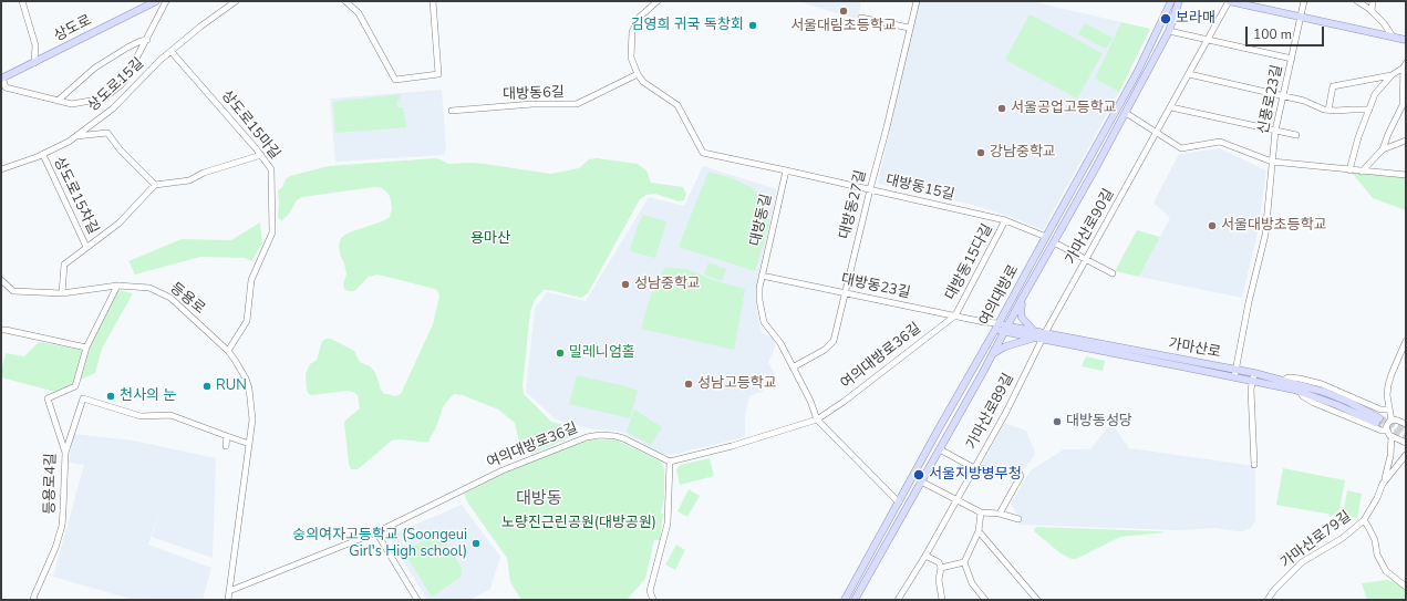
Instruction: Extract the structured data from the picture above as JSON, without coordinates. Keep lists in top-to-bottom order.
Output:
{
  "streets": {
    "main road": ["상도로", "여의대방로", "가마산로"],
    "street": [
      "상도로15길",
      "대방동6길",
      "신풍로23길",
      "상도로15마길",
      "대방동15길",
      "상도로15차길",
      "대방동27길",
      "대방동길",
      "가마산로90길",
      "대방동15다길",
      "대방동23길",
      "등용로",
      "여의대방로36길",
      "가마산로89길",
      "등용로4길",
      "가마산로79길"
    ]
  },
  "crossings": [
    ["상도로15길", "상도로15마길"],
    ["상도로15길", "상도로15차길"],
    ["신풍로23길", "가마산로"],
    ["상도로15마길", "등용로"],
    ["대방동15길", "대방동27길"],
    ["대방동15길", "대방동길"],
    ["대방동15길", "대방동15다길"],
    ["대방동15길", "여의대방로"],
    ["대방동27길", "대방동길"],
    ["대방동27길", "대방동23길"],
    ["대방동길", "대방동23길"],
    ["대방동길", "여의대방로"],
    ["대방동길", "여의대방로36길"],
    ["가마산로90길", "가마산로"],
    ["가마산로90길", "가마산로89길"],
    ["대방동15다길", "대방동23길"],
    ["대방동15다길", "여의대방로36길"],
    ["대방동23길", "여의대방로"],
    ["대방동23길", "가마산로"],
    ["대방동23길", "여의대방로36길"],
    ["여의대방로", "가마산로"],
    ["등용로", "여의대방로36길"],
    ["등용로", "등용로4길"],
    ["가마산로", "가마산로89길"]
  ],
  "districts": ["대방동"],
  "parks": ["용마산", "노량진근린공원(대방공원)"],
  "places": [
    "서울대림초등학교",
    "보라매",
    "김영희 귀국 독창회",
    "서울공업고등학교",
    "강남중학교",
    "서울대방초등학교",
    "성남중학교",
    "밀레니엄홀",
    "성남고등학교",
    "RUN",
    "천사의 눈",
    "대방동성당",
    "서울지방병무청",
    "숭의여자고등학교 (Soongeui Girl's High school)"
  ],
  "scale_bar": "100 m"
}
